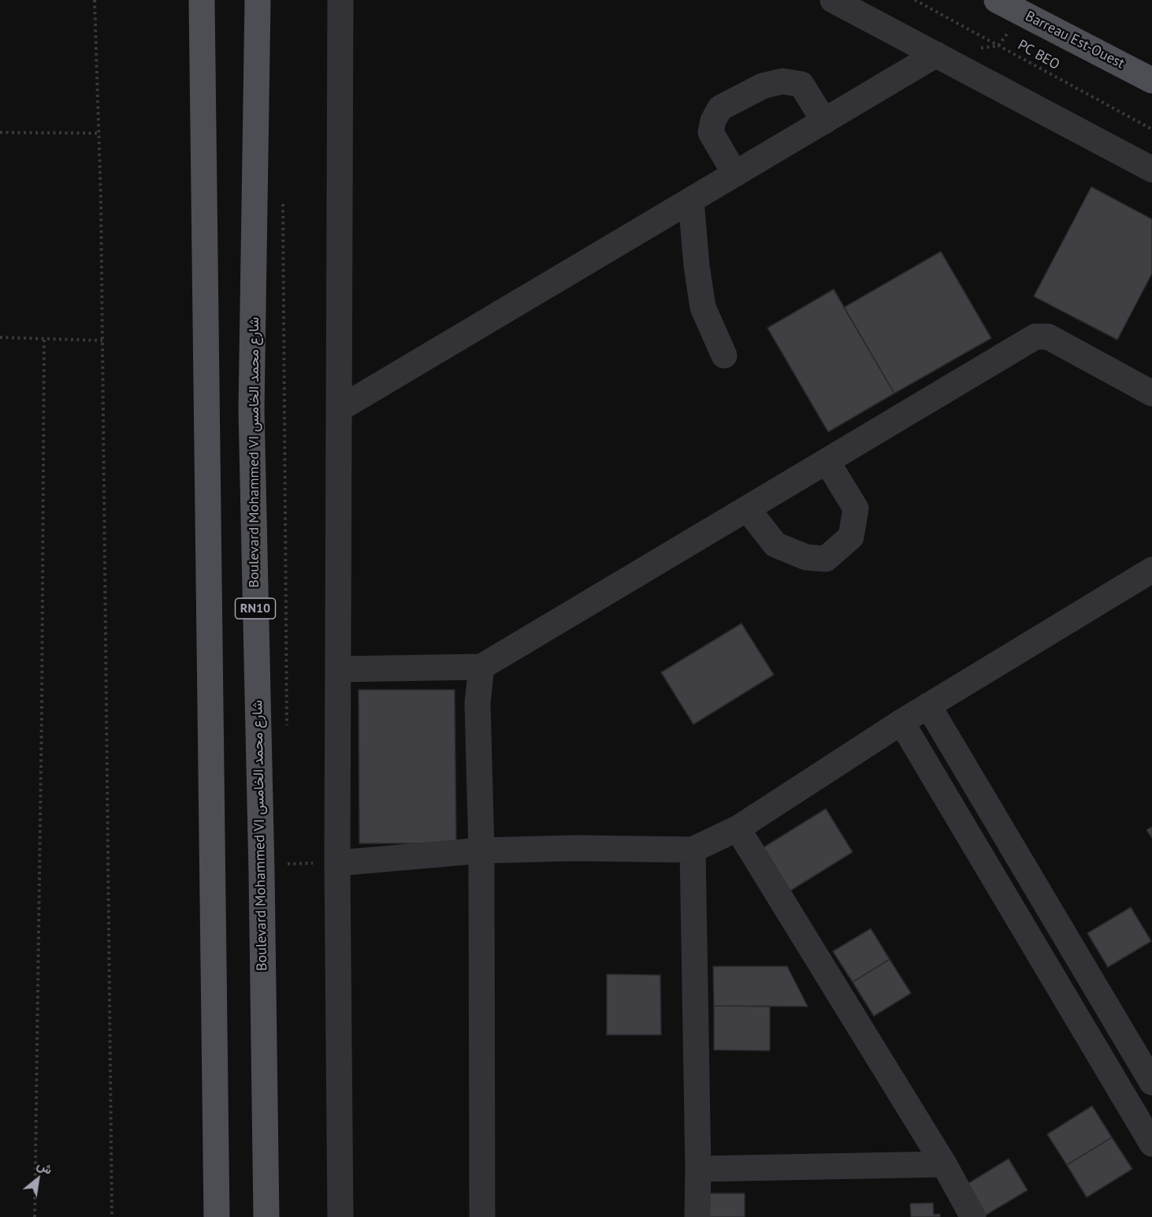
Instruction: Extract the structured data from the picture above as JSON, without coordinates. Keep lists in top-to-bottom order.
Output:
{
  "streets": {
    "main road": ["Barreau Est-Ouest", "Boulevard Mohammed VI شارع محمد الخامس", "RN10"],
    "path": ["PC BEO"]
  },
  "north": "top right"
}
